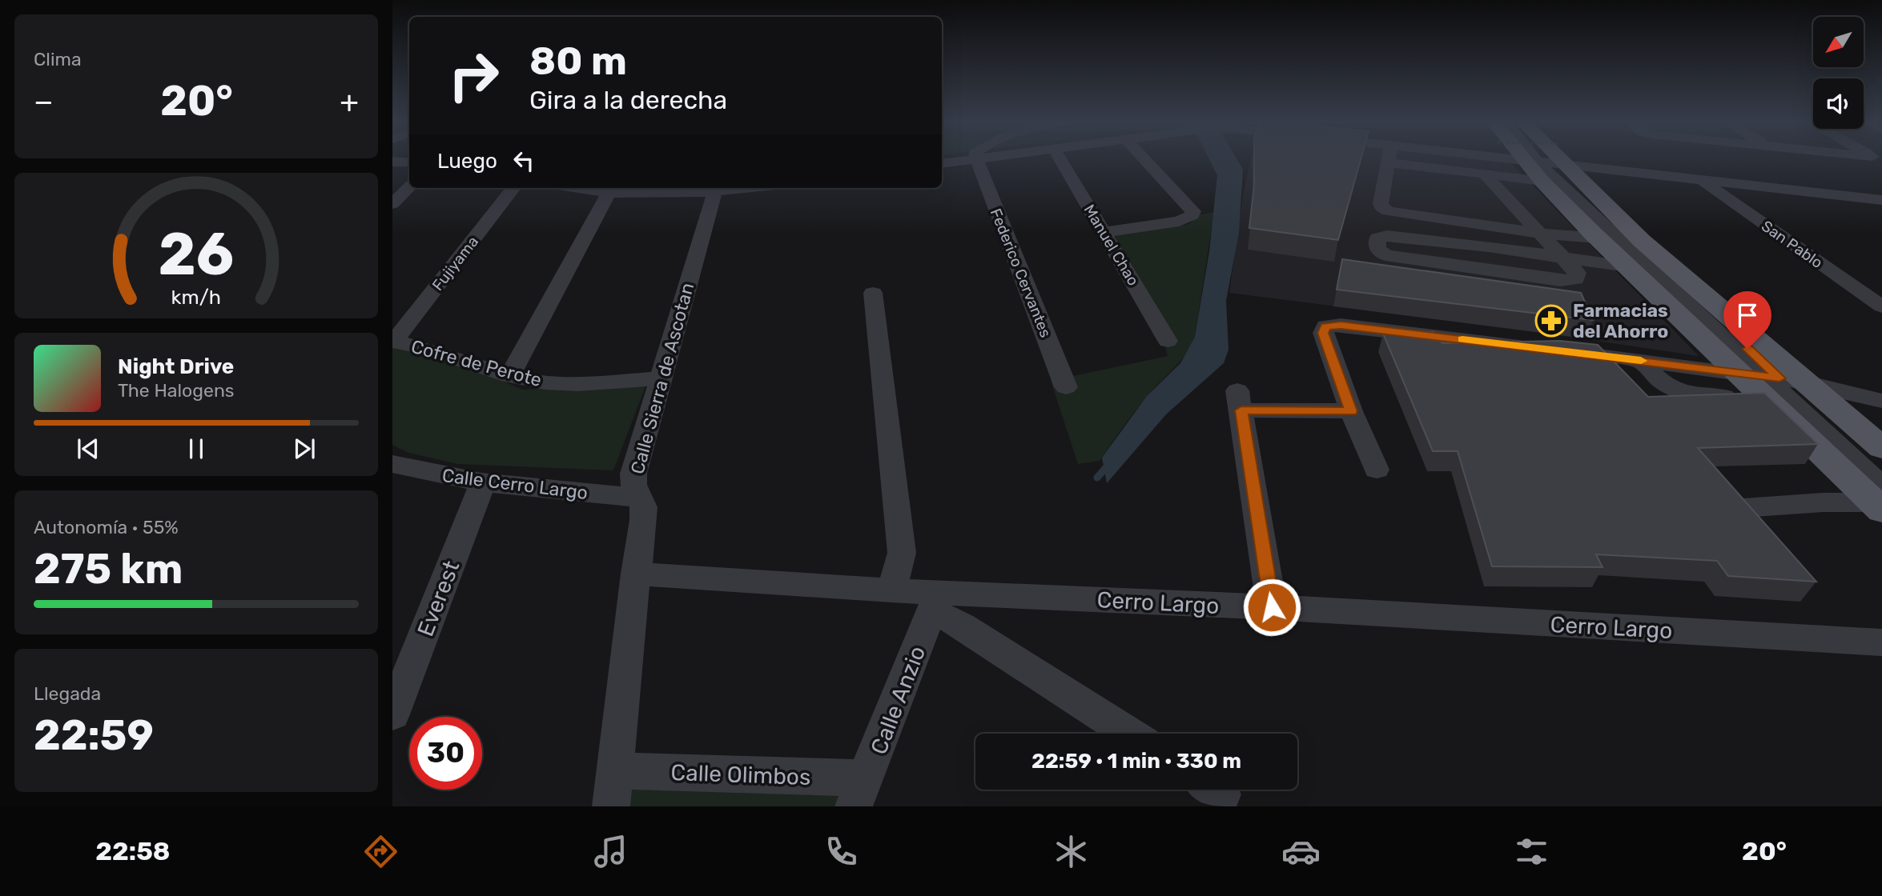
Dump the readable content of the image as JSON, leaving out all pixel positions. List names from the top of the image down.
{
  "streets": {
    "street": [
      "San Pablo",
      "Manuel Chao",
      "Fujiyama",
      "Federico Cervantes",
      "Cofre de Perote",
      "Calle Sierra de Ascotan",
      "Calle Cerro Largo",
      "Everest",
      "Cerro Largo",
      "Calle Anzio",
      "Calle Olimbos"
    ]
  },
  "crossings": [
    ["Fujiyama", "Cofre de Perote"],
    ["Cofre de Perote", "Calle Sierra de Ascotan"],
    ["Calle Sierra de Ascotan", "Calle Cerro Largo"],
    ["Calle Sierra de Ascotan", "Cerro Largo"],
    ["Calle Sierra de Ascotan", "Calle Olimbos"],
    ["Calle Cerro Largo", "Everest"],
    ["Cerro Largo", "Calle Anzio"],
    ["Calle Anzio", "Calle Olimbos"]
  ],
  "places": {
    "pharmacy": ["Farmacias del Ahorro"]
  },
  "north": "bottom left",
  "page": {
    "tile": [
      "Clima",
      ["Autonomía · 55%", "275 km"],
      ["Llegada", "22:59"]
    ],
    "turn": ["80 m", "Gira a la derecha"],
    "heat": ["−", "20°", "+"],
    "then": "Luego",
    "song": ["Night Drive", "The Halogens"],
    "limit": "30",
    "trip": "22:59 · 1 min · 330 m",
    "tabs": ["22:58", "20°"],
    "gauge": ["26", "km/h"]
  }
}
